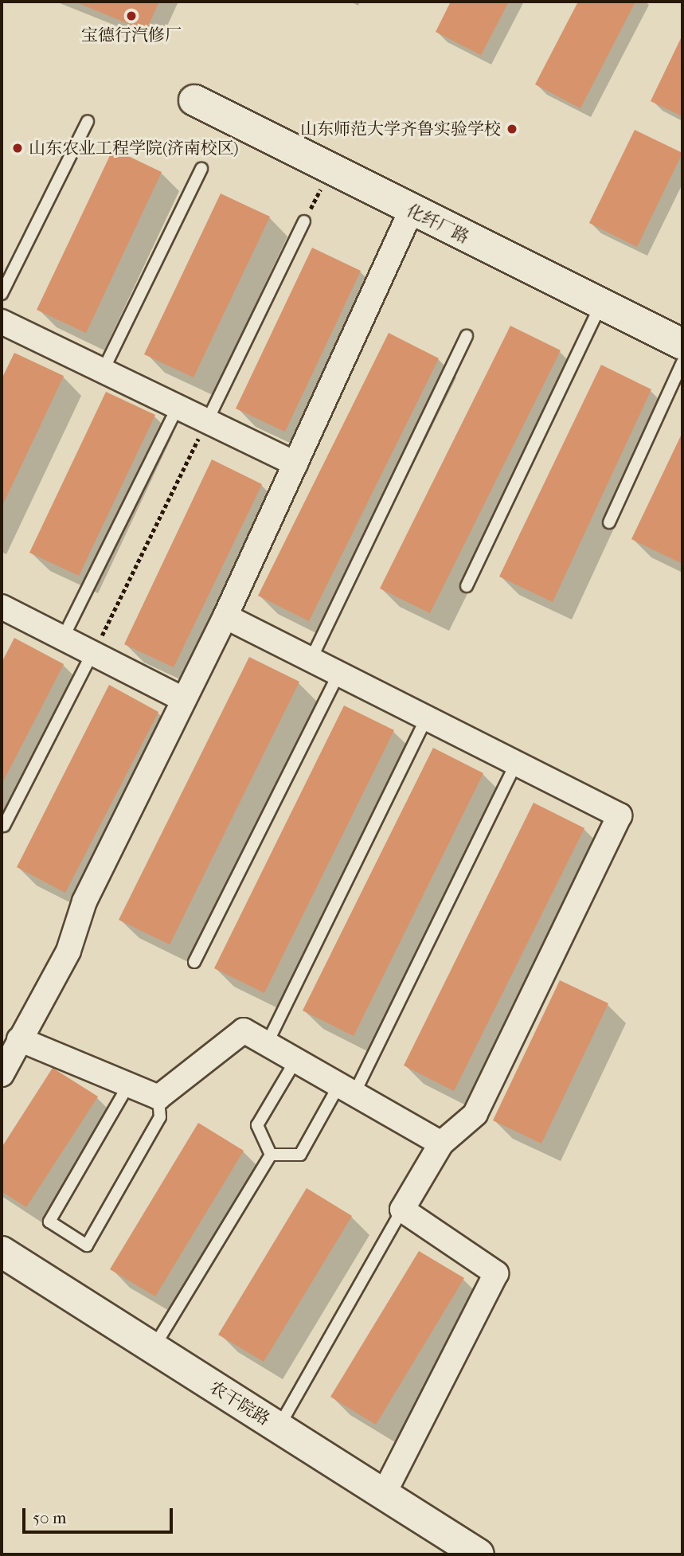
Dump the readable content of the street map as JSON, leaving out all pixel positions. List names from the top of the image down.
{
  "streets": {
    "street": ["化纤厂路", "农干院路"]
  },
  "places": ["宝德行汽修厂", "山东师范大学齐鲁实验学校", "山东农业工程学院(济南校区)"],
  "scale_bar": "50 m"
}
